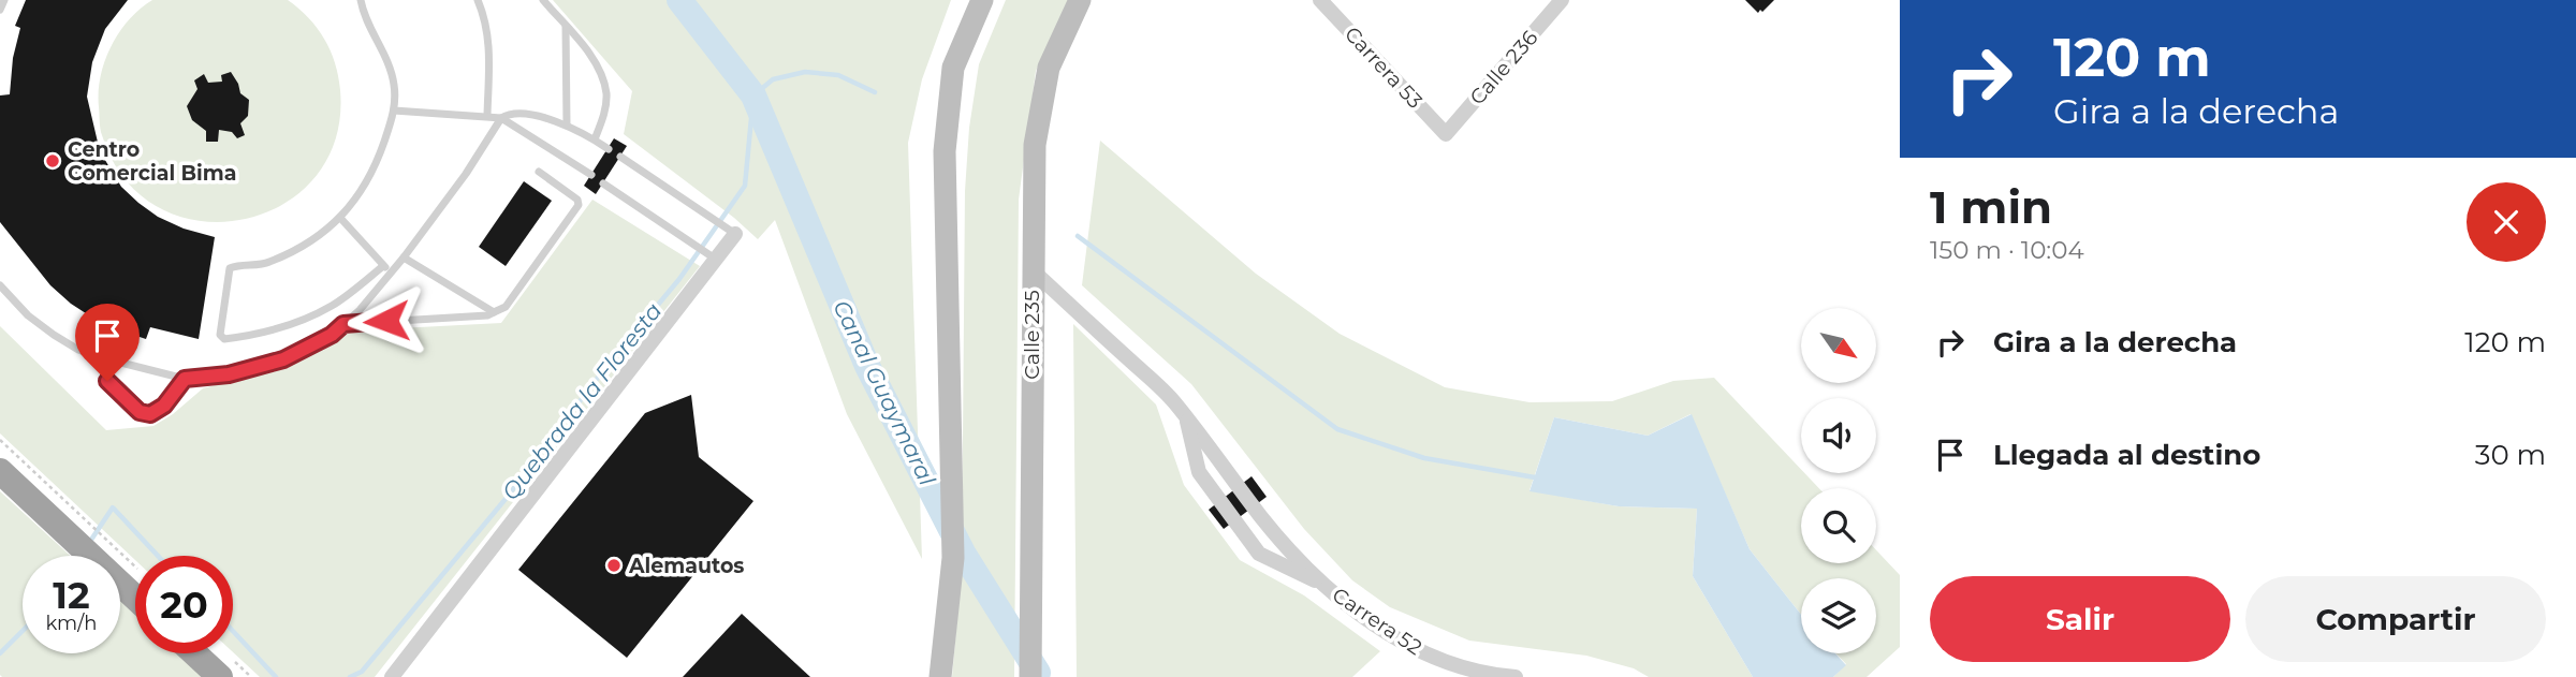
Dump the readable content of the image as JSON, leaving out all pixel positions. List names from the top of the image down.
{
  "streets": {
    "main road": ["Calle 235"],
    "street": ["Carrera 53", "Calle 236", "Carrera 52"]
  },
  "crossings": [
    ["Carrera 53", "Calle 236"],
    ["Calle 235", "Carrera 52"]
  ],
  "water": ["Canal Guaymaral", "Quebrada la Floresta"],
  "places": ["Centro Comercial Bima", "Alemautos"],
  "north": "bottom right",
  "page": {
    "turn": ["120 m", "Gira a la derecha"],
    "heading": ["1 min", "150 m · 10:04"],
    "list": [
      {
        "name": "Gira a la derecha",
        "value": "120 m"
      },
      {
        "name": "Llegada al destino",
        "value": "30 m"
      }
    ],
    "speed": "12 km/h",
    "limit": "20",
    "buttons": ["Salir", "Compartir"]
  }
}
